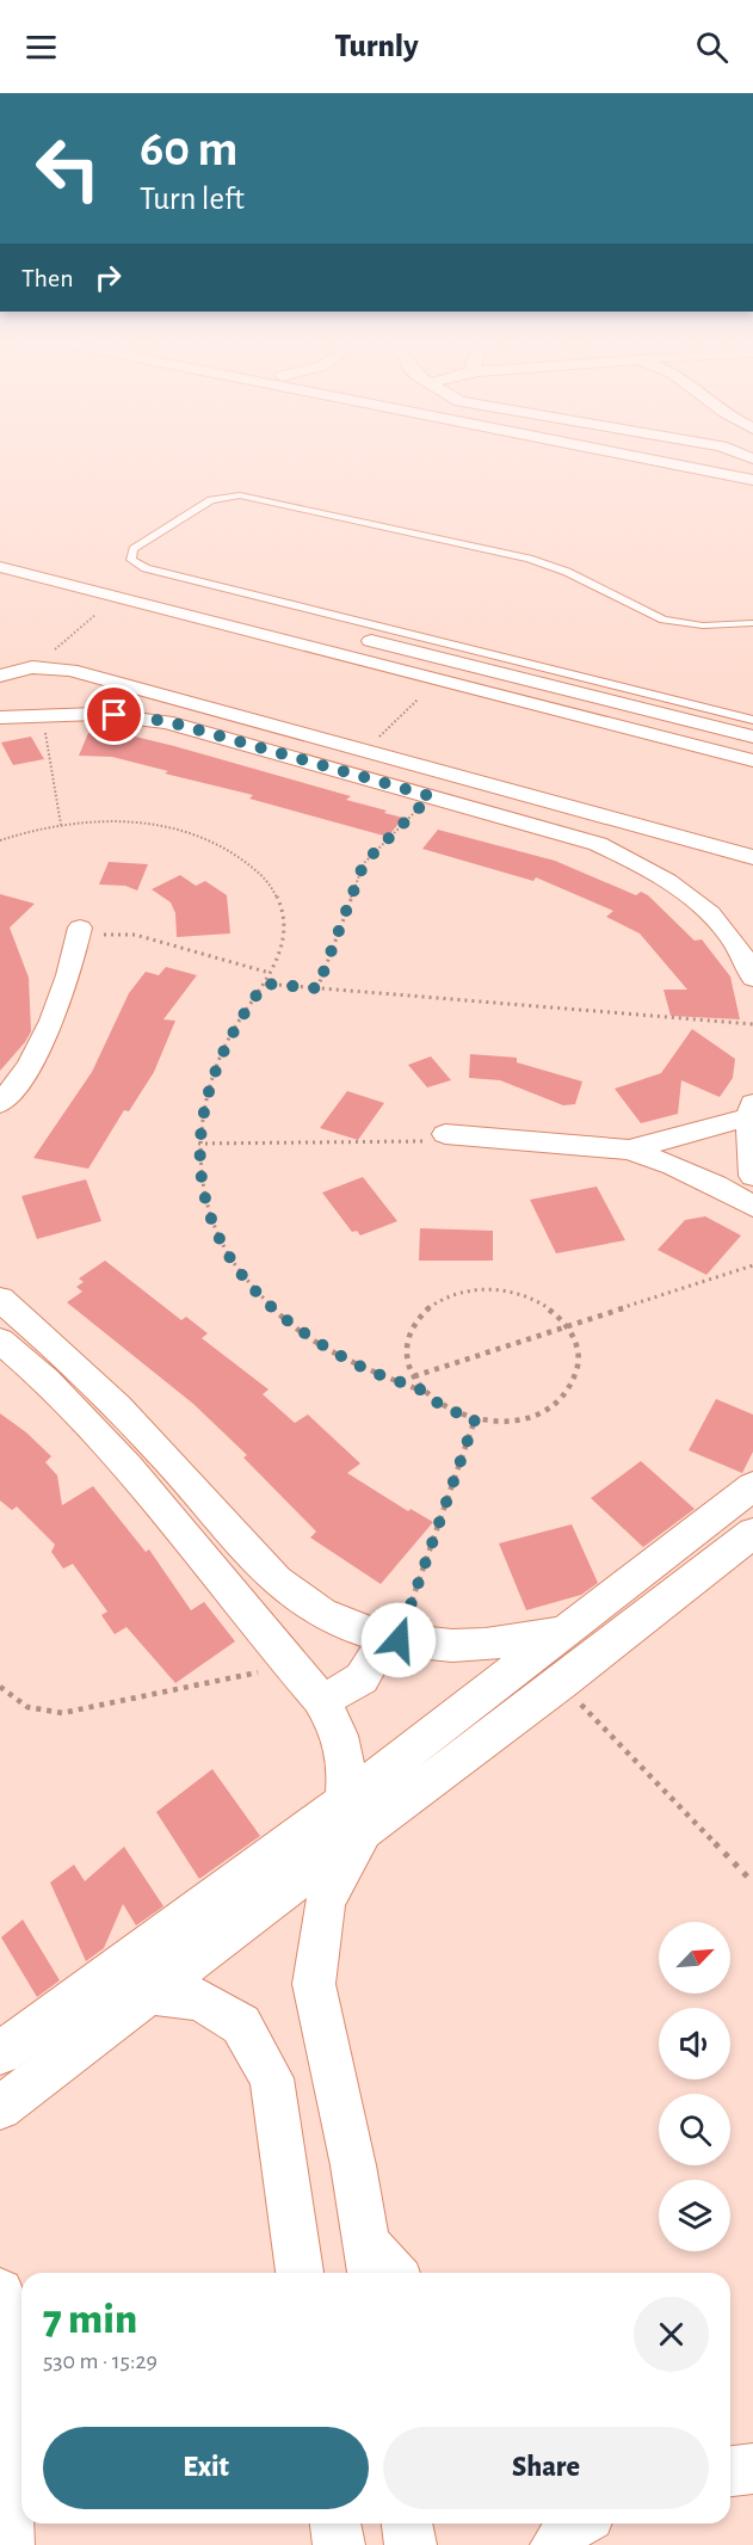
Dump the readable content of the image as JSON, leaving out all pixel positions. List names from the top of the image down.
{
  "north": "top right",
  "page": {
    "header": "Turnly",
    "turn": ["60 m", "Turn left"],
    "then": "Then",
    "heading": ["7 min", "530 m · 15:29"],
    "buttons": ["Exit", "Share"]
  }
}
